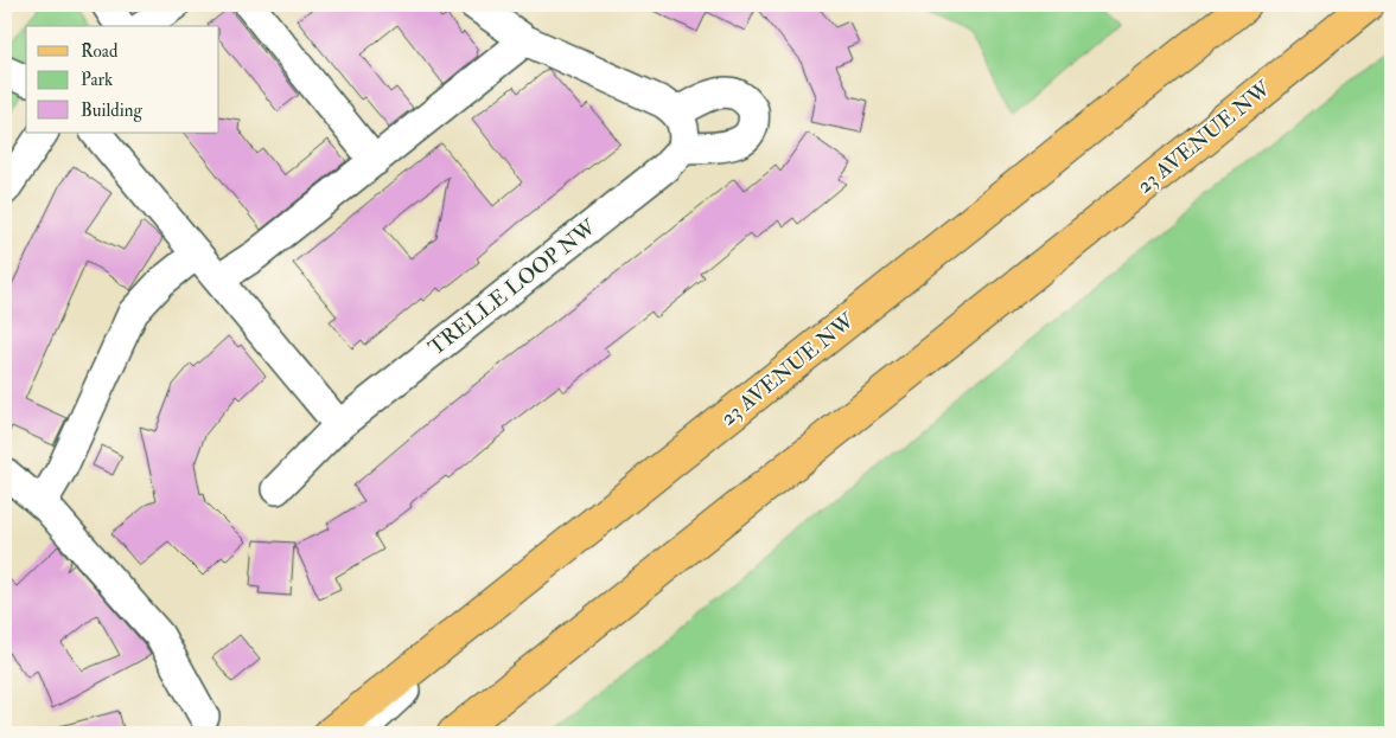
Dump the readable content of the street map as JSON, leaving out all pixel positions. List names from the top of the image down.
{
  "streets": {
    "main road": ["23 AVENUE NW"],
    "street": ["TRELLE LOOP NW"]
  },
  "legend": ["Road", "Park", "Building"]
}
